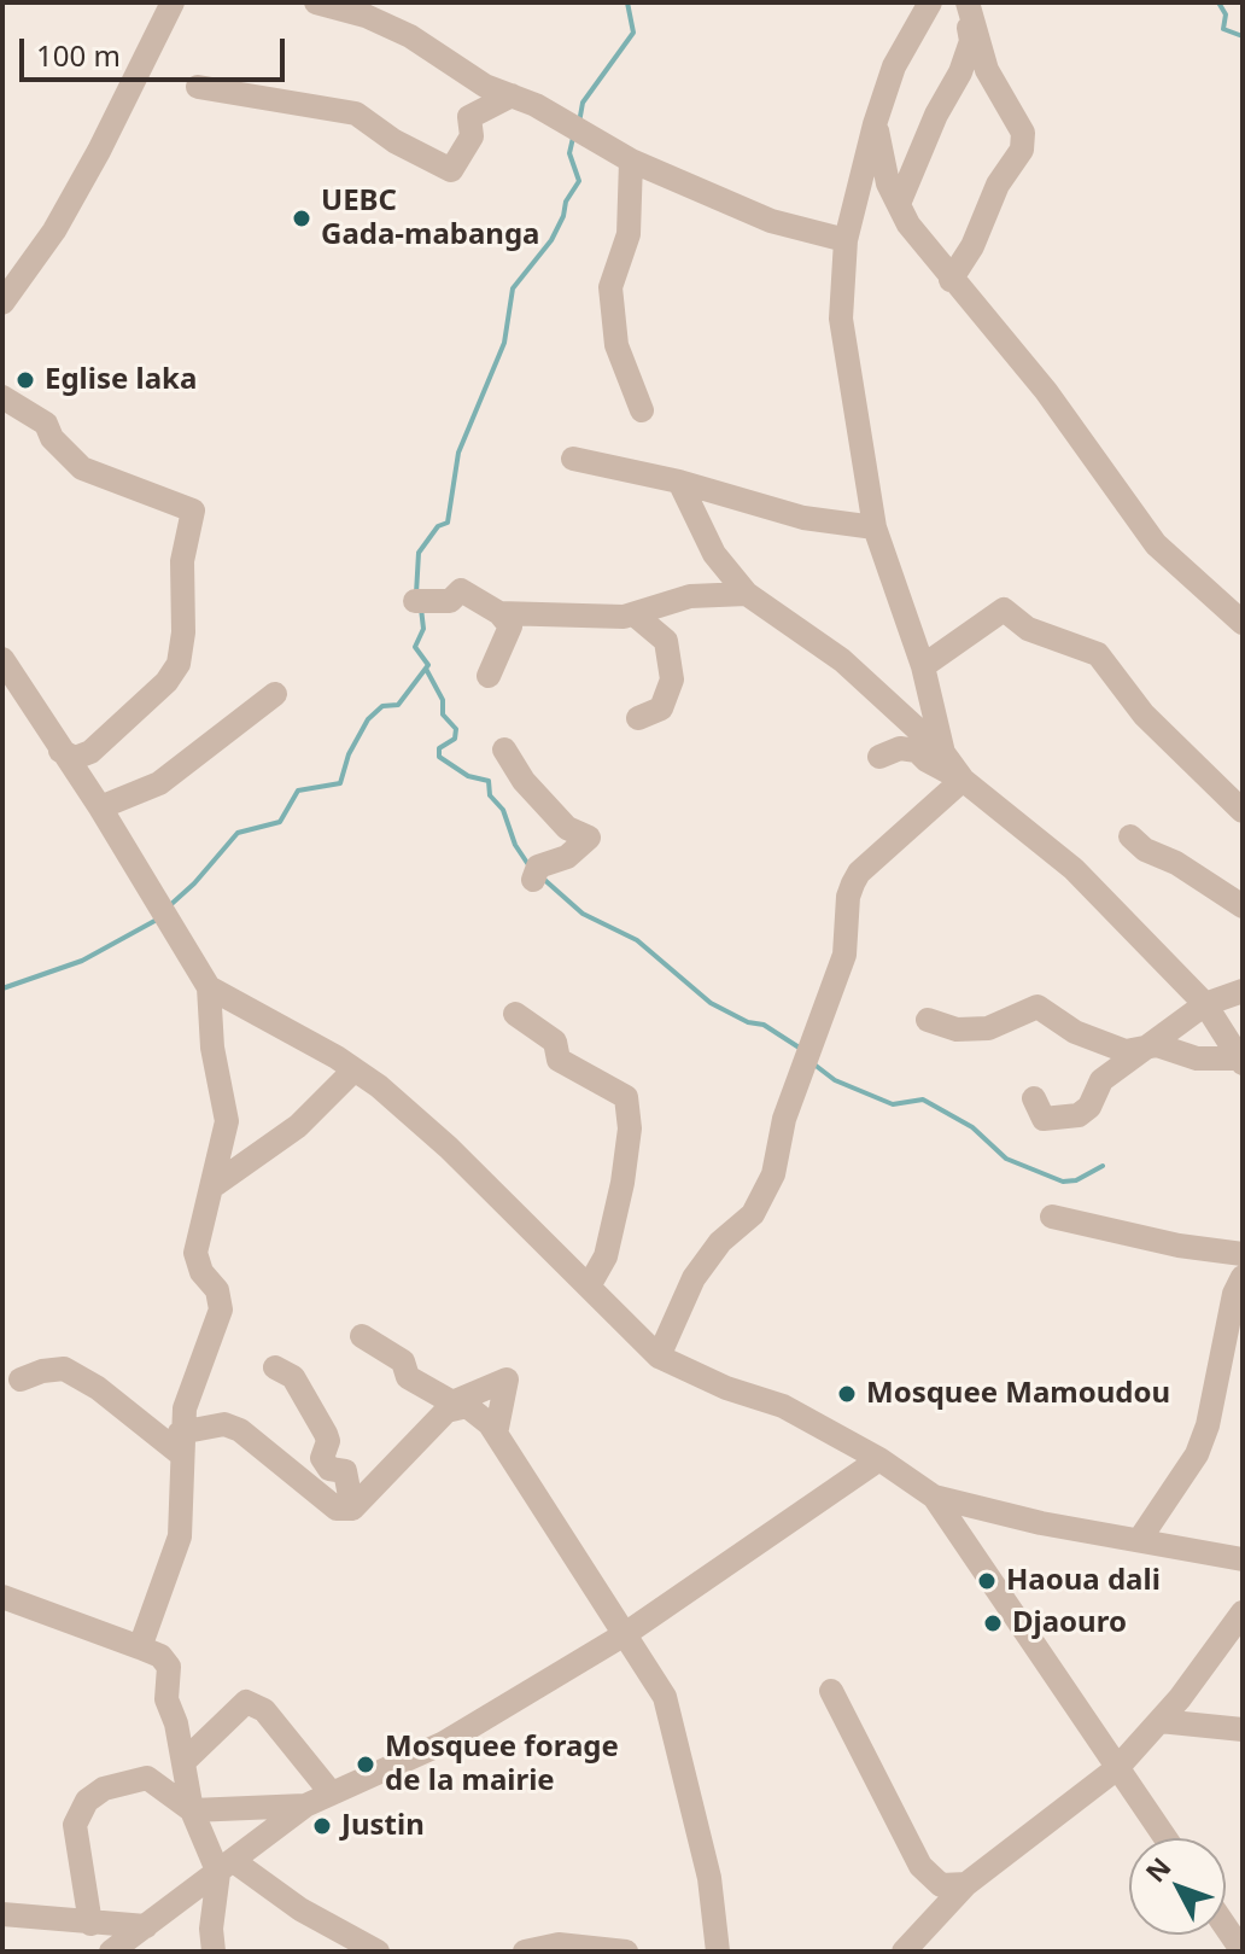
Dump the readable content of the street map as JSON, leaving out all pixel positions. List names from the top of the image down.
{
  "places": [
    "UEBC Gada-mabanga",
    "Eglise laka",
    "Mosquee Mamoudou",
    "Haoua dali",
    "Djaouro",
    "Mosquee forage de la mairie",
    "Justin"
  ],
  "scale_bar": "100 m",
  "north": "top left"
}
